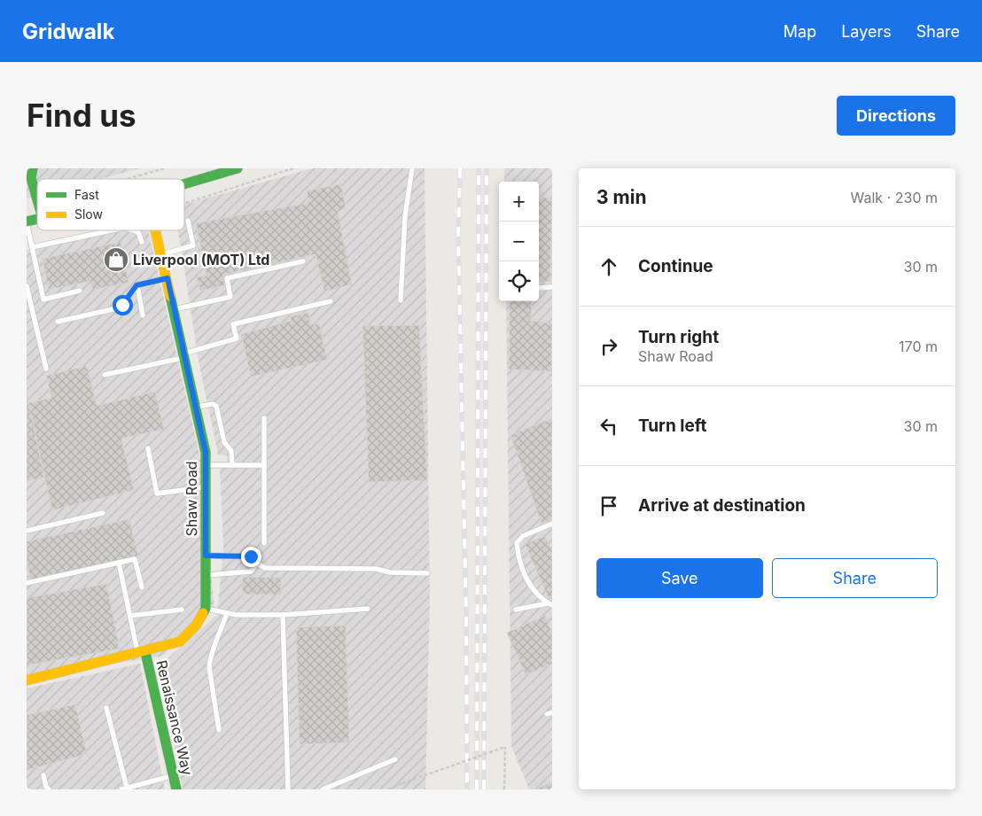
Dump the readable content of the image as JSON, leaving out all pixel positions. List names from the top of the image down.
{
  "streets": {
    "street": ["Shaw Road", "Renaissance Way"]
  },
  "places": {
    "shop": ["Liverpool (MOT) Ltd"]
  },
  "legend": ["Fast", "Slow"],
  "page": {
    "header": "Gridwalk",
    "nav": ["Map", "Layers", "Share"],
    "buttons": [
      "Directions",
      ["Save", "Share"]
    ],
    "title": "Find us",
    "heading": ["3 min", "Walk · 230 m"],
    "map_buttons": ["+", "−"],
    "list": [
      ["Continue", "30 m"],
      ["Turn right", "Shaw Road", "170 m"],
      ["Turn left", "30 m"],
      "Arrive at destination"
    ]
  }
}
